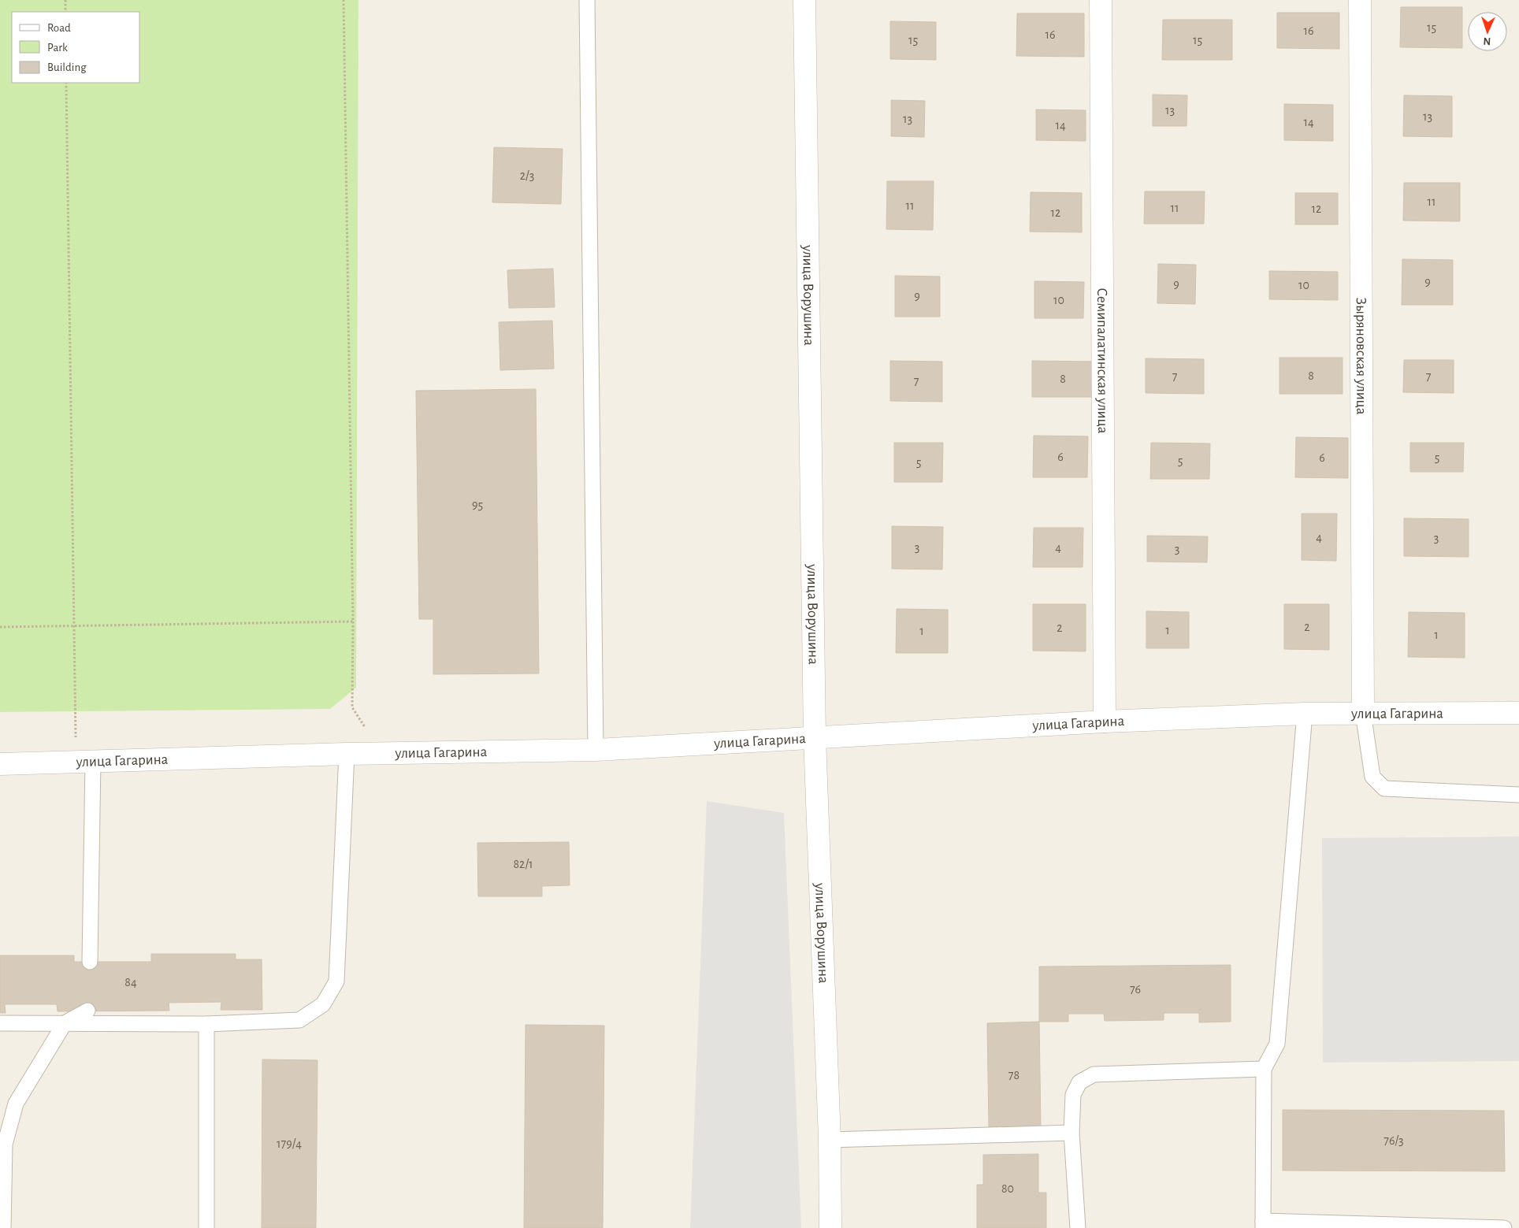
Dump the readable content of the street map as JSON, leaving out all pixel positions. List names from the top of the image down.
{
  "streets": {
    "street": [
      "улица Ворушина",
      "Зыряновская улица",
      "Семипалатинская улица",
      "улица Гагарина"
    ]
  },
  "crossings": [
    ["улица Ворушина", "улица Гагарина"],
    ["Зыряновская улица", "улица Гагарина"],
    ["Семипалатинская улица", "улица Гагарина"]
  ],
  "house_numbers": [
    "15",
    "16",
    "16",
    "15",
    "15",
    "13",
    "13",
    "13",
    "14",
    "14",
    "2/3",
    "11",
    "11",
    "11",
    "12",
    "12",
    "9",
    "9",
    "10",
    "9",
    "10",
    "8",
    "7",
    "7",
    "8",
    "7",
    "6",
    "6",
    "5",
    "5",
    "5",
    "95",
    "4",
    "3",
    "3",
    "4",
    "3",
    "2",
    "2",
    "1",
    "1",
    "1",
    "82/1",
    "84",
    "76",
    "78",
    "76/3",
    "179/4",
    "80"
  ],
  "legend": ["Road", "Park", "Building"],
  "north": "bottom"
}
